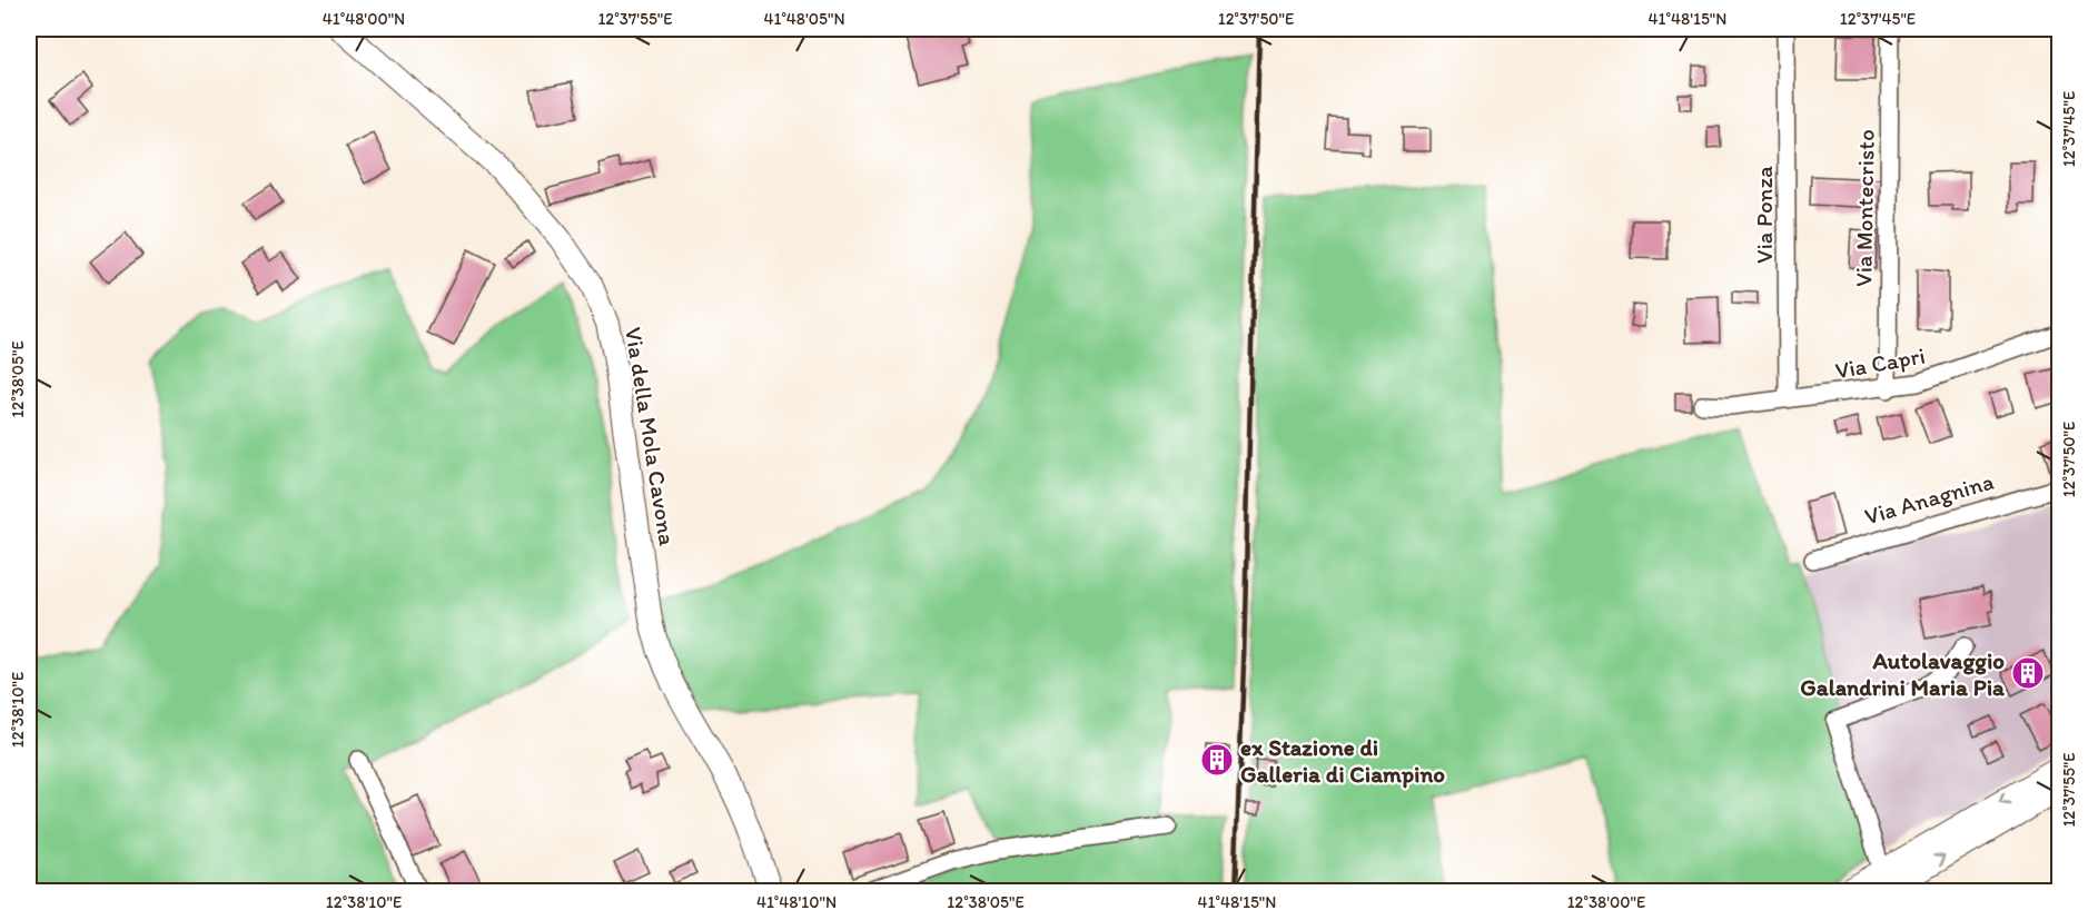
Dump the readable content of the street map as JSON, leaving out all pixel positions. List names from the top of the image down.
{
  "streets": {
    "main road": ["Via della Mola Cavona"],
    "street": [
      "Via Montecristo",
      "Via Ponza",
      "Via Capri",
      "Via Anagnina"
    ]
  },
  "crossings": [
    ["Via Montecristo", "Via Capri"],
    ["Via Ponza", "Via Capri"]
  ],
  "places": {
    "building": ["Autolavaggio Galandrini Maria Pia", "ex Stazione di Galleria di Ciampino"]
  },
  "coordinates": [
    "41°48'00\"N",
    "12°37'55\"E",
    "41°48'05\"N",
    "12°37'50\"E",
    "41°48'15\"N",
    "12°37'45\"E",
    "12°38'05\"E",
    "12°38'10\"E",
    "41°48'10\"N",
    "12°38'00\"E"
  ]
}
